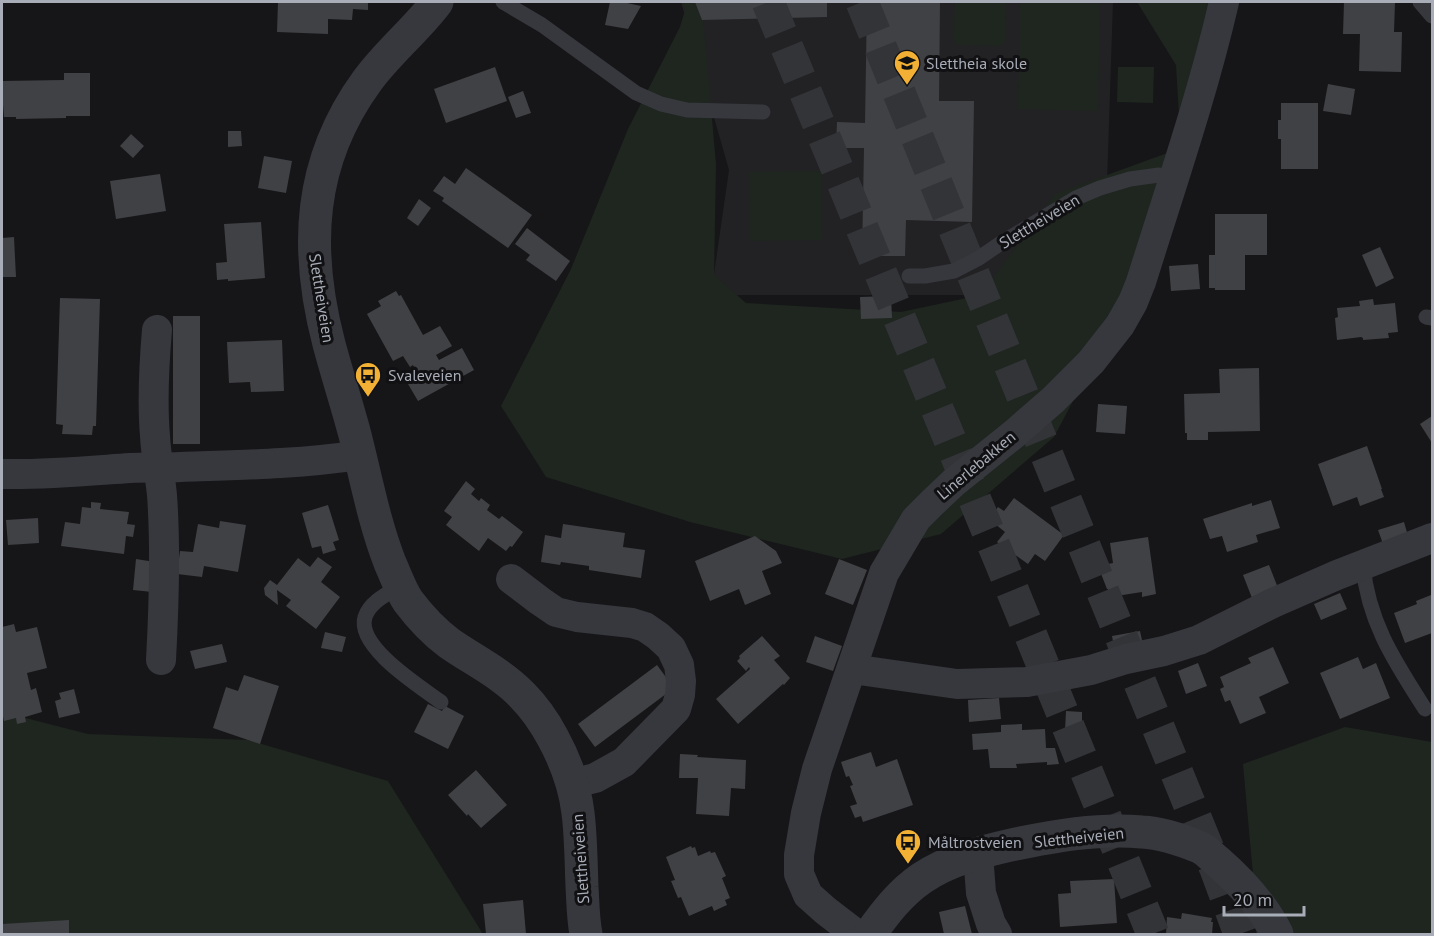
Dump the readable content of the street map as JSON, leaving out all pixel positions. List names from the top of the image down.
{
  "streets": {
    "street": ["Slettheiveien", "Linerlebakken"]
  },
  "crossings": [
    ["Slettheiveien", "Linerlebakken"]
  ],
  "places": {
    "school or university": ["Slettheia skole"],
    "bus stop": ["Svaleveien", "Måltrostveien"]
  },
  "scale_bar": "20 m"
}
